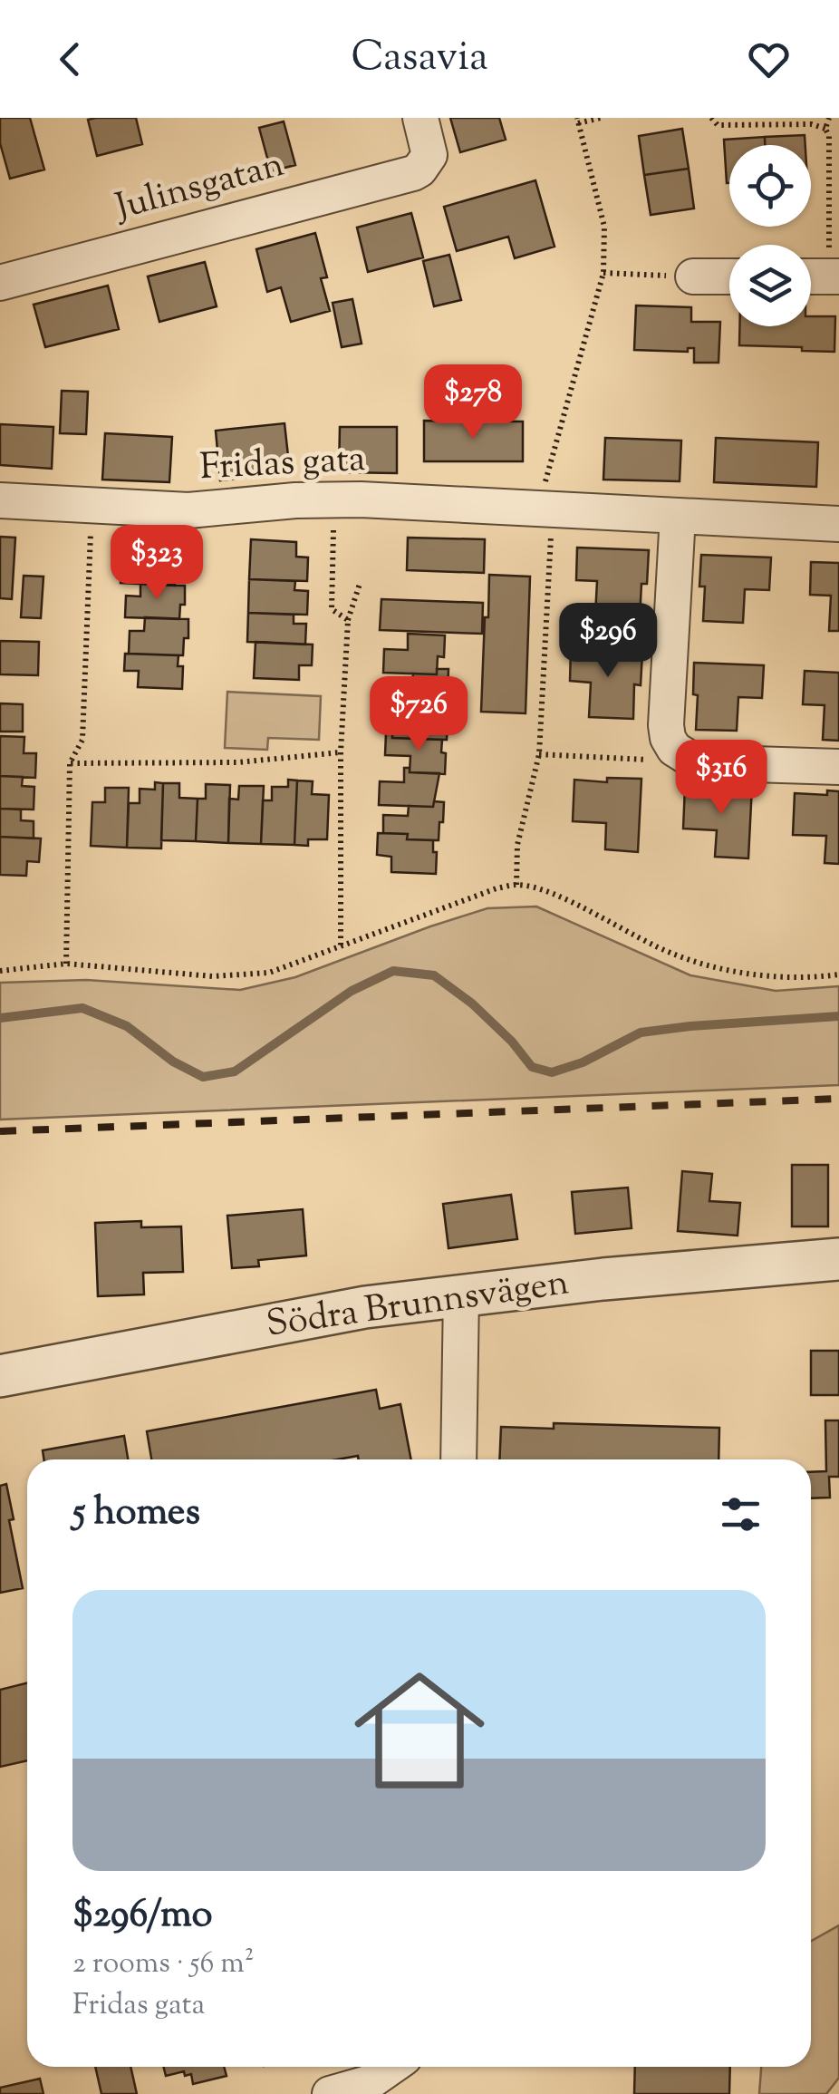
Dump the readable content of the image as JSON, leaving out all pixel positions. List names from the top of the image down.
{
  "streets": {
    "street": ["Julinsgatan", "Fridas gata", "Södra Brunnsvägen"]
  },
  "page": {
    "header": "Casavia",
    "price": [
      "$278",
      "$323",
      "$296",
      "$726",
      "$316"
    ],
    "heading": "5 homes",
    "list": [
      {
        "name": "$296/mo",
        "note": "2 rooms · 56 m² · Fridas gata"
      }
    ]
  }
}
